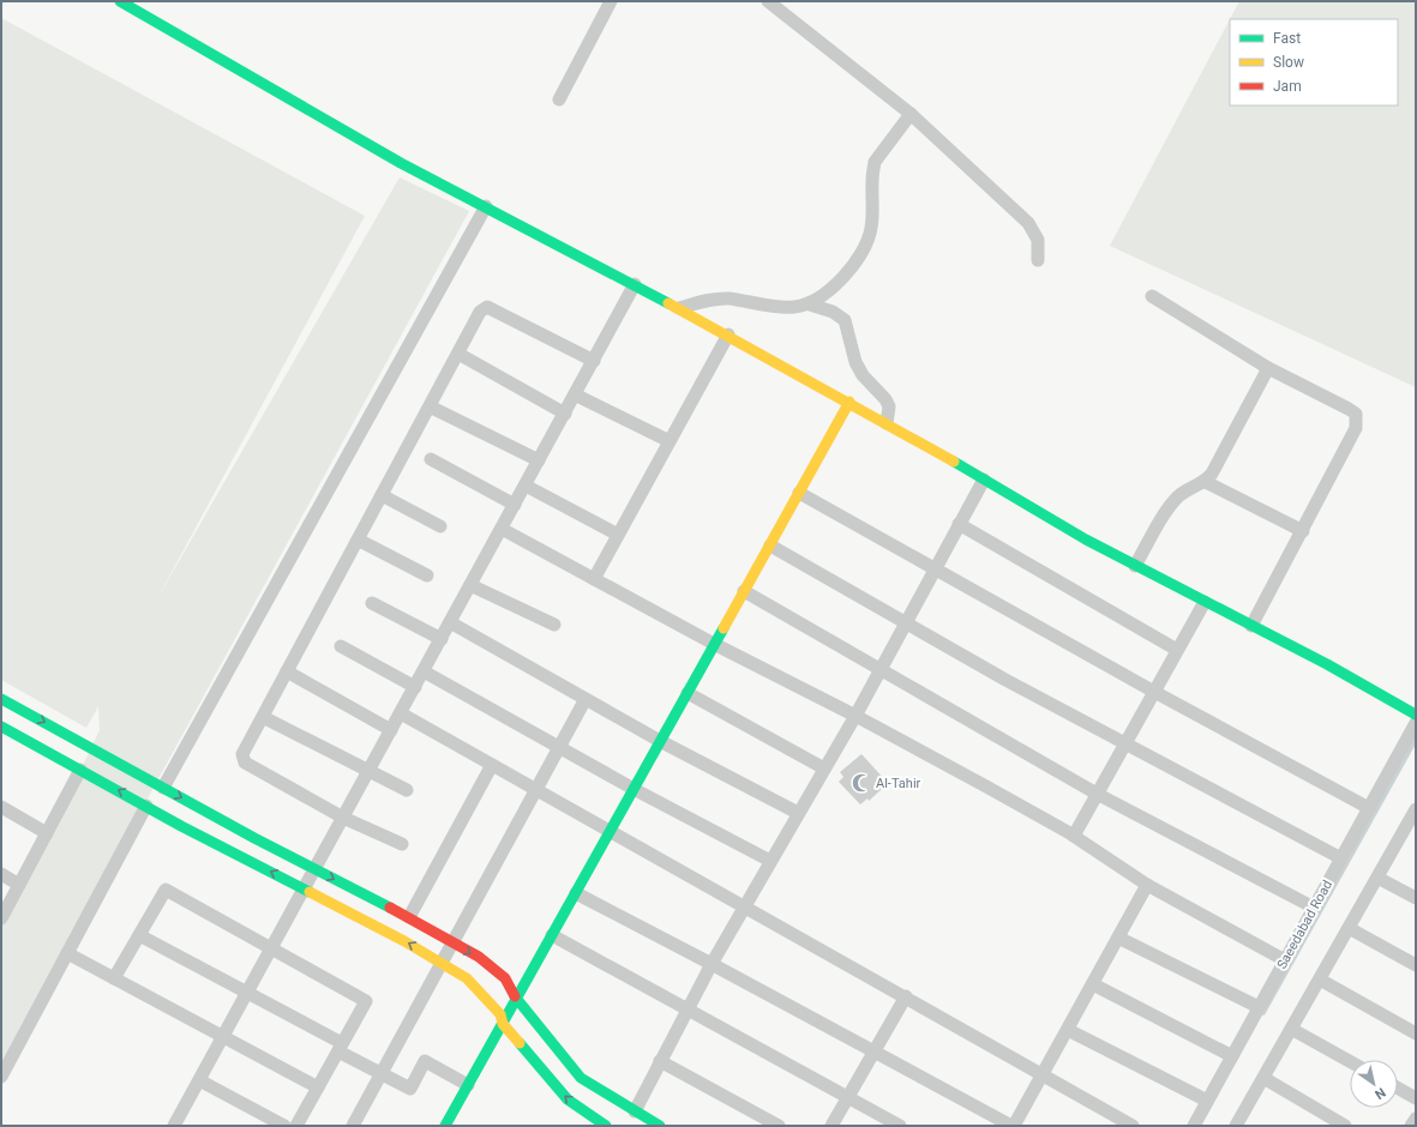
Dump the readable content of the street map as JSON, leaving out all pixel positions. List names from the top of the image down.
{
  "streets": {
    "street": ["Saeedabad Road"]
  },
  "places": {
    "mosque": ["Al-Tahir"]
  },
  "legend": ["Fast", "Slow", "Jam"],
  "north": "bottom right"
}
